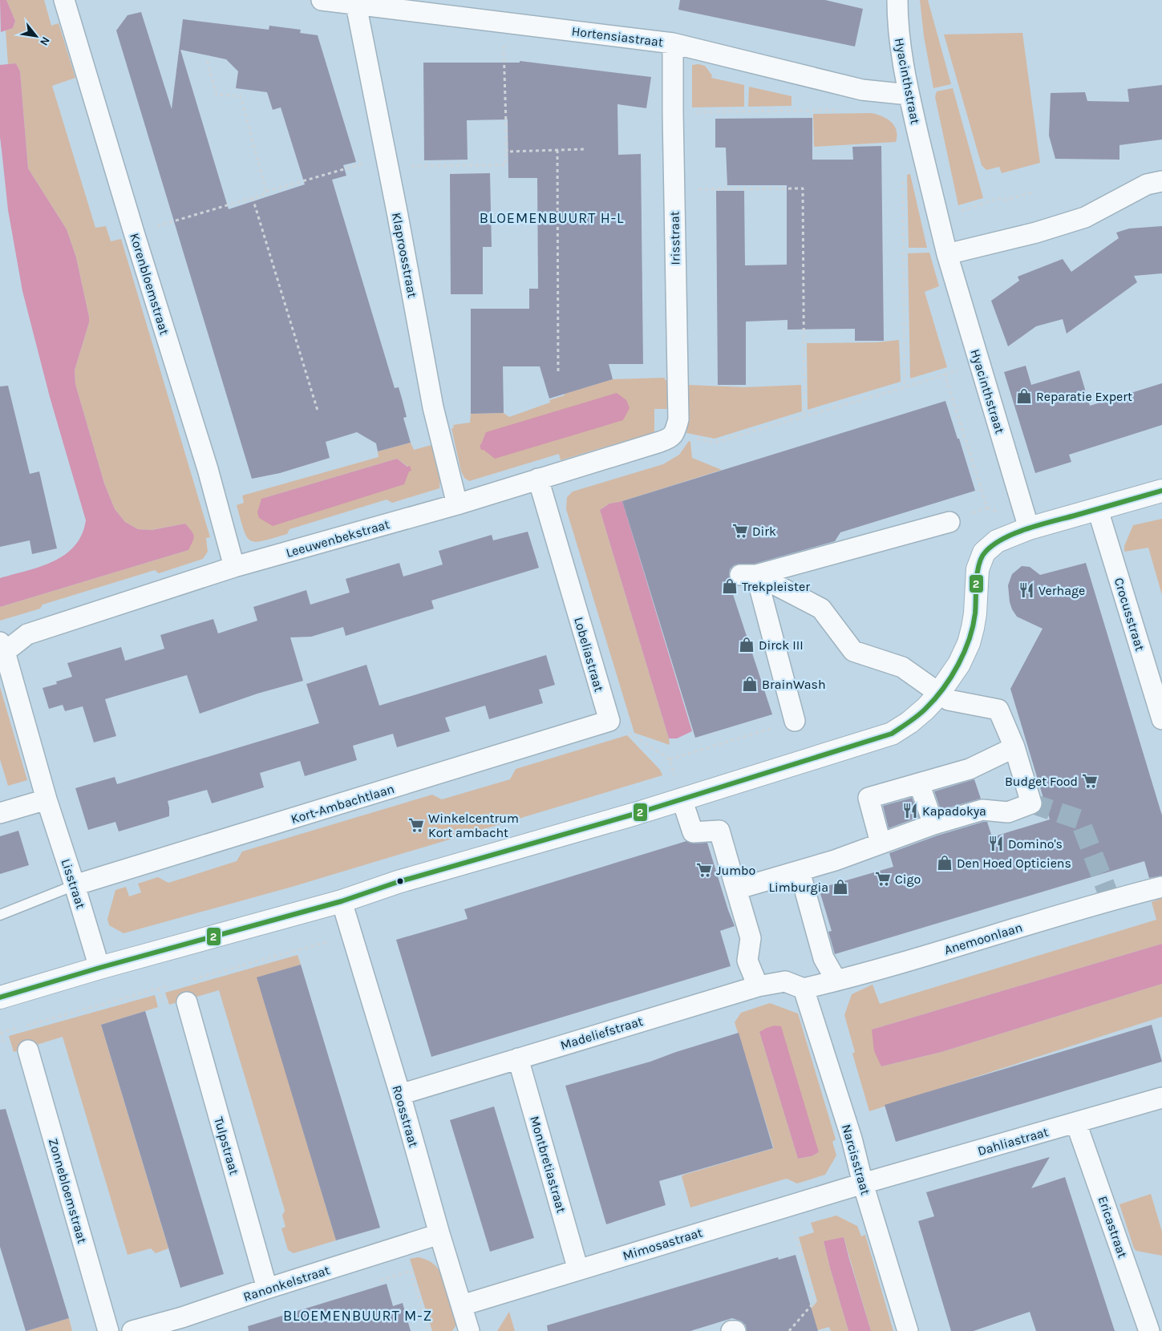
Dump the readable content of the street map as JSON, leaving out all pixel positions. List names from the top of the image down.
{
  "streets": {
    "street": [
      "Hortensiastraat",
      "Hyacinthstraat",
      "Irisstraat",
      "Klaproosstraat",
      "Korenbloemstraat",
      "Leeuwenbekstraat",
      "Crocusstraat",
      "Lobeliastraat",
      "Kort-Ambachtlaan",
      "Lisstraat",
      "Anemoonlaan",
      "Madeliefstraat",
      "Roosstraat",
      "Dahliastraat",
      "Tulpstraat",
      "Narcisstraat",
      "Montbretiastraat",
      "Zonnebloemstraat",
      "Ericastraat",
      "Mimosastraat",
      "Ranonkelstraat"
    ]
  },
  "crossings": [
    ["Hortensiastraat", "Hyacinthstraat"],
    ["Hortensiastraat", "Irisstraat"],
    ["Hortensiastraat", "Klaproosstraat"],
    ["Irisstraat", "Leeuwenbekstraat"],
    ["Klaproosstraat", "Leeuwenbekstraat"],
    ["Korenbloemstraat", "Leeuwenbekstraat"],
    ["Leeuwenbekstraat", "Lobeliastraat"],
    ["Leeuwenbekstraat", "Lisstraat"],
    ["Lobeliastraat", "Kort-Ambachtlaan"],
    ["Kort-Ambachtlaan", "Lisstraat"],
    ["Anemoonlaan", "Madeliefstraat"],
    ["Anemoonlaan", "Narcisstraat"],
    ["Madeliefstraat", "Roosstraat"],
    ["Madeliefstraat", "Narcisstraat"],
    ["Madeliefstraat", "Montbretiastraat"],
    ["Roosstraat", "Mimosastraat"],
    ["Roosstraat", "Ranonkelstraat"],
    ["Dahliastraat", "Narcisstraat"],
    ["Dahliastraat", "Ericastraat"],
    ["Dahliastraat", "Mimosastraat"],
    ["Tulpstraat", "Ranonkelstraat"],
    ["Narcisstraat", "Mimosastraat"],
    ["Montbretiastraat", "Mimosastraat"]
  ],
  "districts": ["BLOEMENBUURT H-L", "BLOEMENBUURT M-Z"],
  "places": {
    "shop": [
      "Reparatie Expert",
      "Trekpleister",
      "Dirck III",
      "BrainWash",
      "Den Hoed Opticiens",
      "Limburgia"
    ],
    "supermarket": [
      "Dirk",
      "Budget Food",
      "Winkelcentrum Kort ambacht",
      "Jumbo",
      "Cigo"
    ],
    "restaurant": ["Verhage", "Kapadokya", "Domino's"]
  },
  "lines": ["transit line 2"],
  "north": "bottom right"
}
